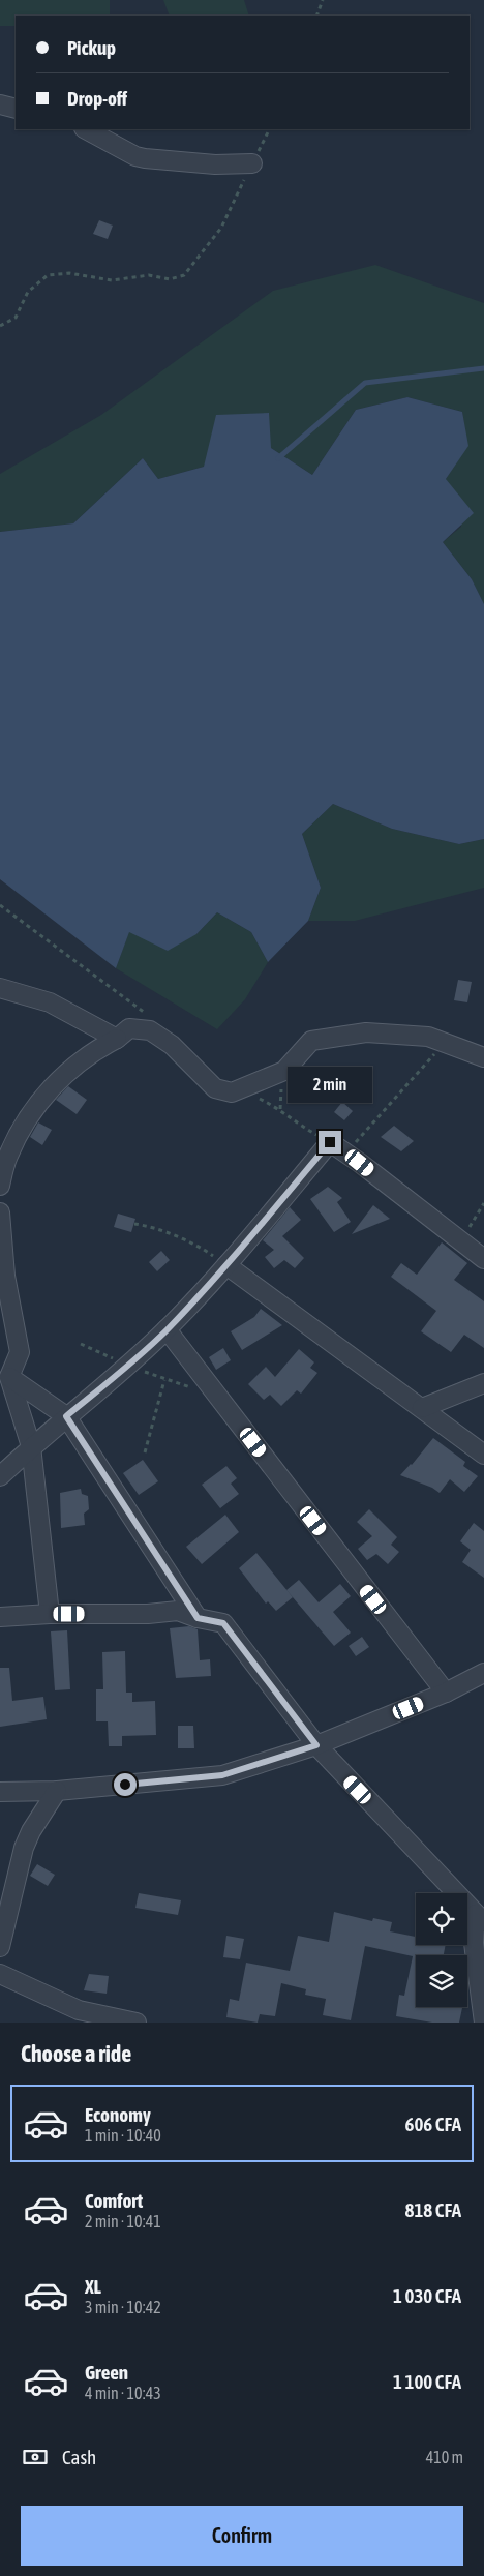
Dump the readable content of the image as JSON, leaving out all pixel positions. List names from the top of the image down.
{
  "page": {
    "banner": ["Pickup", "Drop-off"],
    "bubble": "2 min",
    "heading": "Choose a ride",
    "list": [
      {
        "name": "Economy",
        "note": "1 min · 10:40",
        "value": "606 CFA"
      },
      {
        "name": "Comfort",
        "note": "2 min · 10:41",
        "value": "818 CFA"
      },
      {
        "name": "XL",
        "note": "3 min · 10:42",
        "value": "1 030 CFA"
      },
      {
        "name": "Green",
        "note": "4 min · 10:43",
        "value": "1 100 CFA"
      }
    ],
    "pay": ["Cash", "410 m"],
    "buttons": "Confirm"
  }
}
